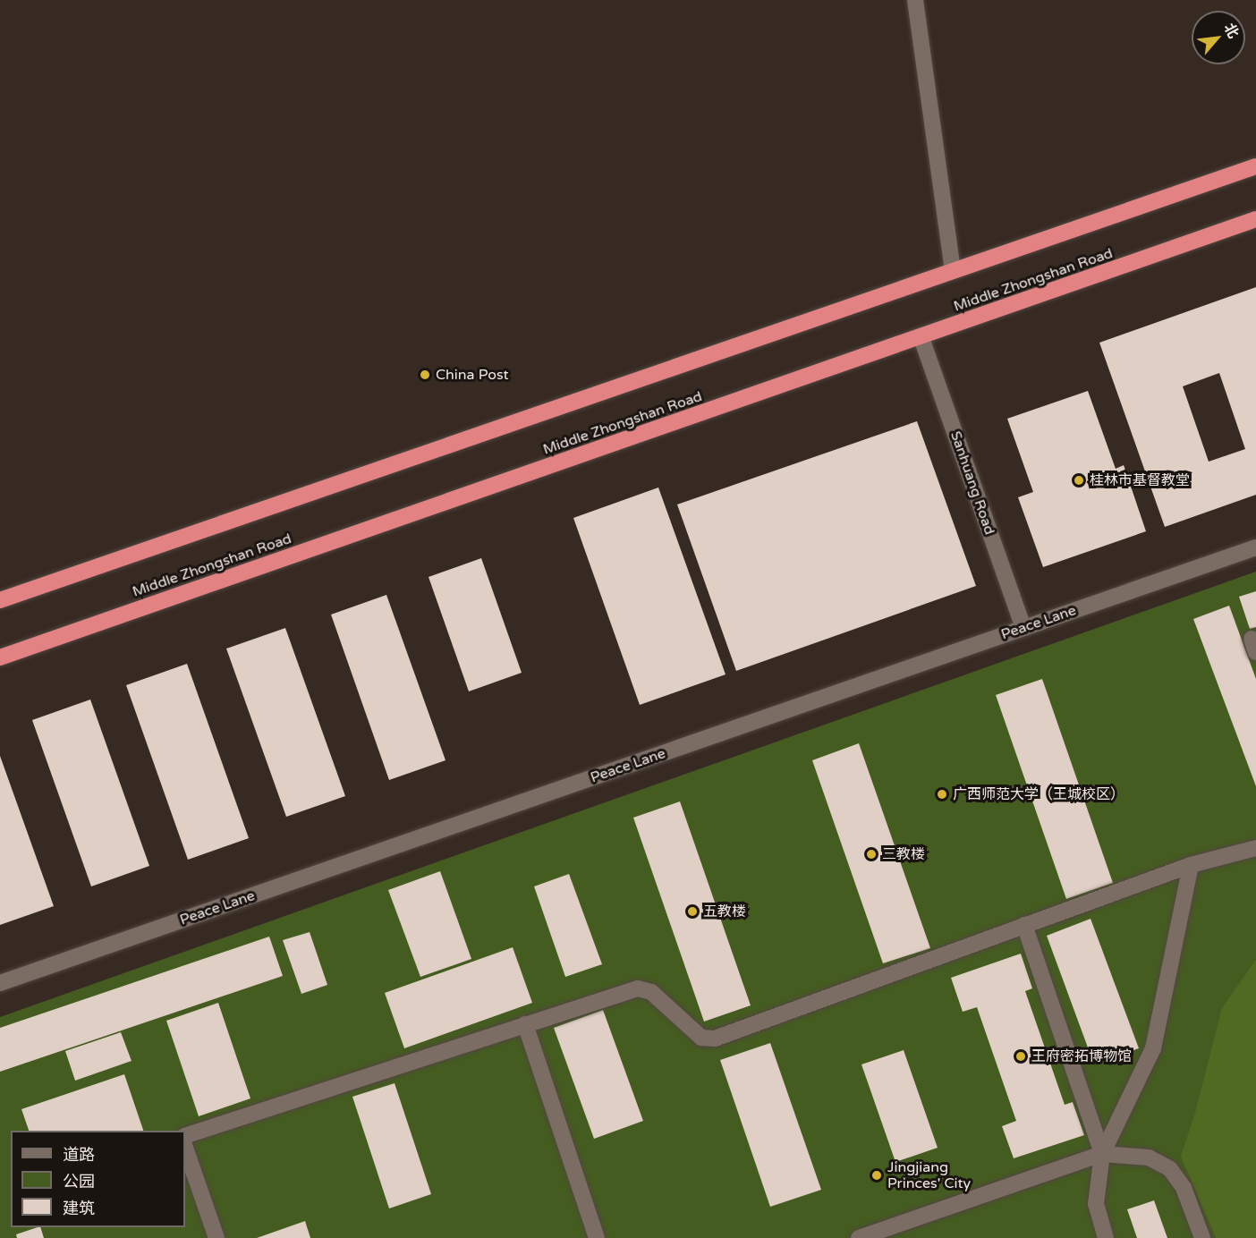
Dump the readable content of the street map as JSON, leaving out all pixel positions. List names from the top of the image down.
{
  "streets": {
    "highway": ["Middle Zhongshan Road"],
    "street": ["Sanhuang Road", "Peace Lane"]
  },
  "crossings": [
    ["Middle Zhongshan Road", "Sanhuang Road"],
    ["Sanhuang Road", "Peace Lane"]
  ],
  "places": [
    "China Post",
    "桂林市基督教堂",
    "广西师范大学（王城校区）",
    "三教楼",
    "五教楼",
    "王府密拓博物馆",
    "Jingjiang Princes' City"
  ],
  "legend": ["道路", "公园", "建筑"],
  "north": "top right"
}
